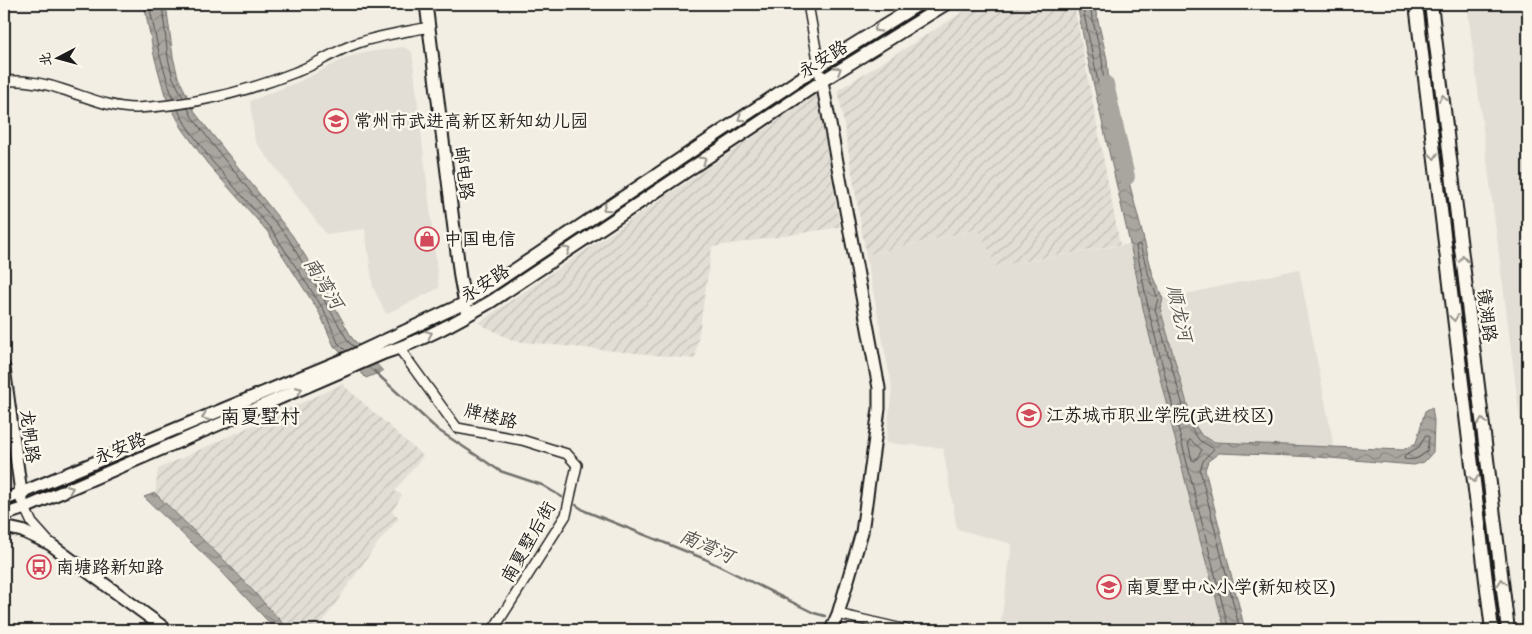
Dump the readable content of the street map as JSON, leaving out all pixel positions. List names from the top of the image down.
{
  "streets": {
    "main road": ["镜湖路"],
    "street": [
      "永安路",
      "邮电路",
      "牌楼路",
      "龙帆路",
      "南夏墅后街"
    ]
  },
  "crossings": [
    ["永安路", "邮电路"],
    ["永安路", "牌楼路"],
    ["永安路", "龙帆路"],
    ["牌楼路", "南夏墅后街"]
  ],
  "districts": ["南夏墅村"],
  "water": ["南湾河", "顺龙河"],
  "places": {
    "school or university": ["常州市武进高新区新知幼儿园", "江苏城市职业学院(武进校区)", "南夏墅中心小学(新知校区)"],
    "shop": ["中国电信"],
    "bus stop": ["南塘路新知路"]
  },
  "north": "left"
}
